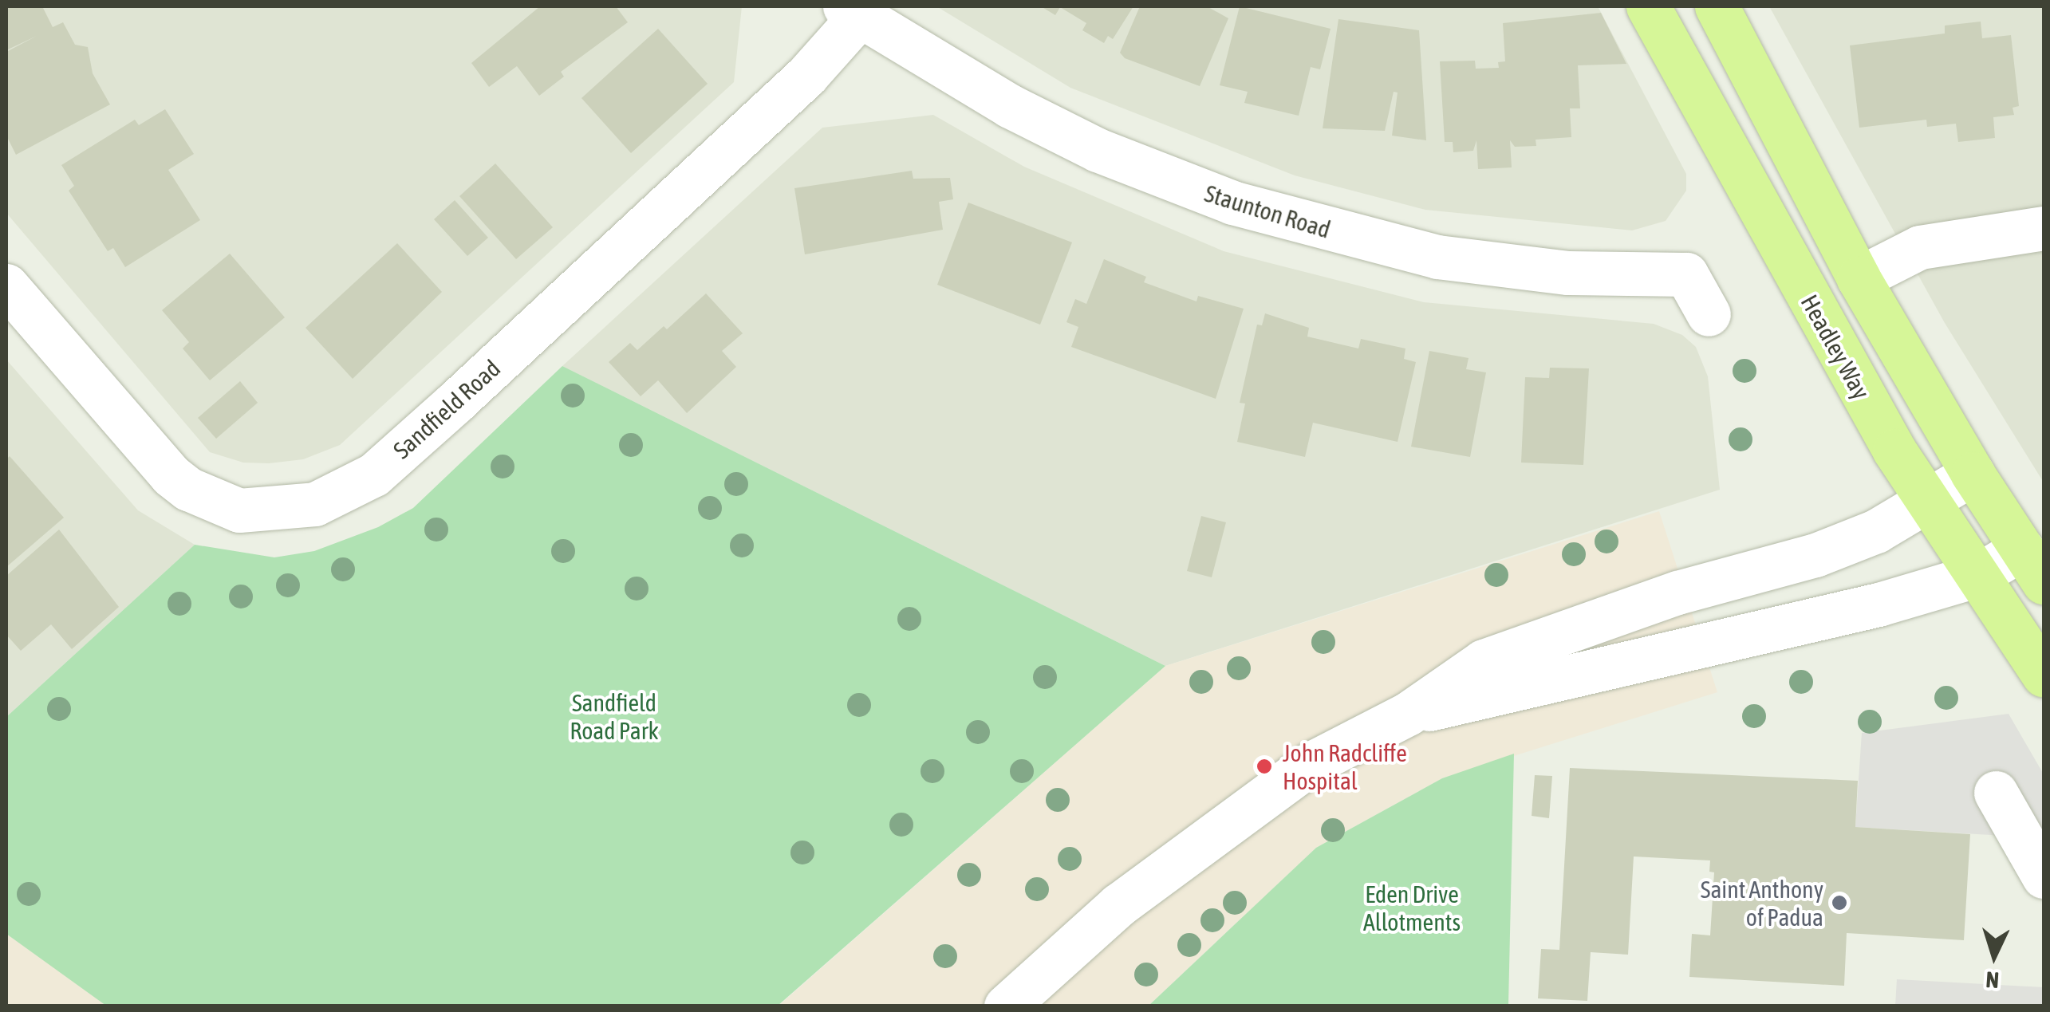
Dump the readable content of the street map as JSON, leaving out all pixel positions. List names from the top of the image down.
{
  "streets": {
    "main road": ["Headley Way"],
    "street": ["Staunton Road", "Sandfield Road"]
  },
  "crossings": [
    ["Staunton Road", "Sandfield Road"]
  ],
  "parks": ["Sandfield Road Park", "Eden Drive Allotments"],
  "places": ["John Radcliffe Hospital", "Saint Anthony of Padua"],
  "north": "bottom"
}
